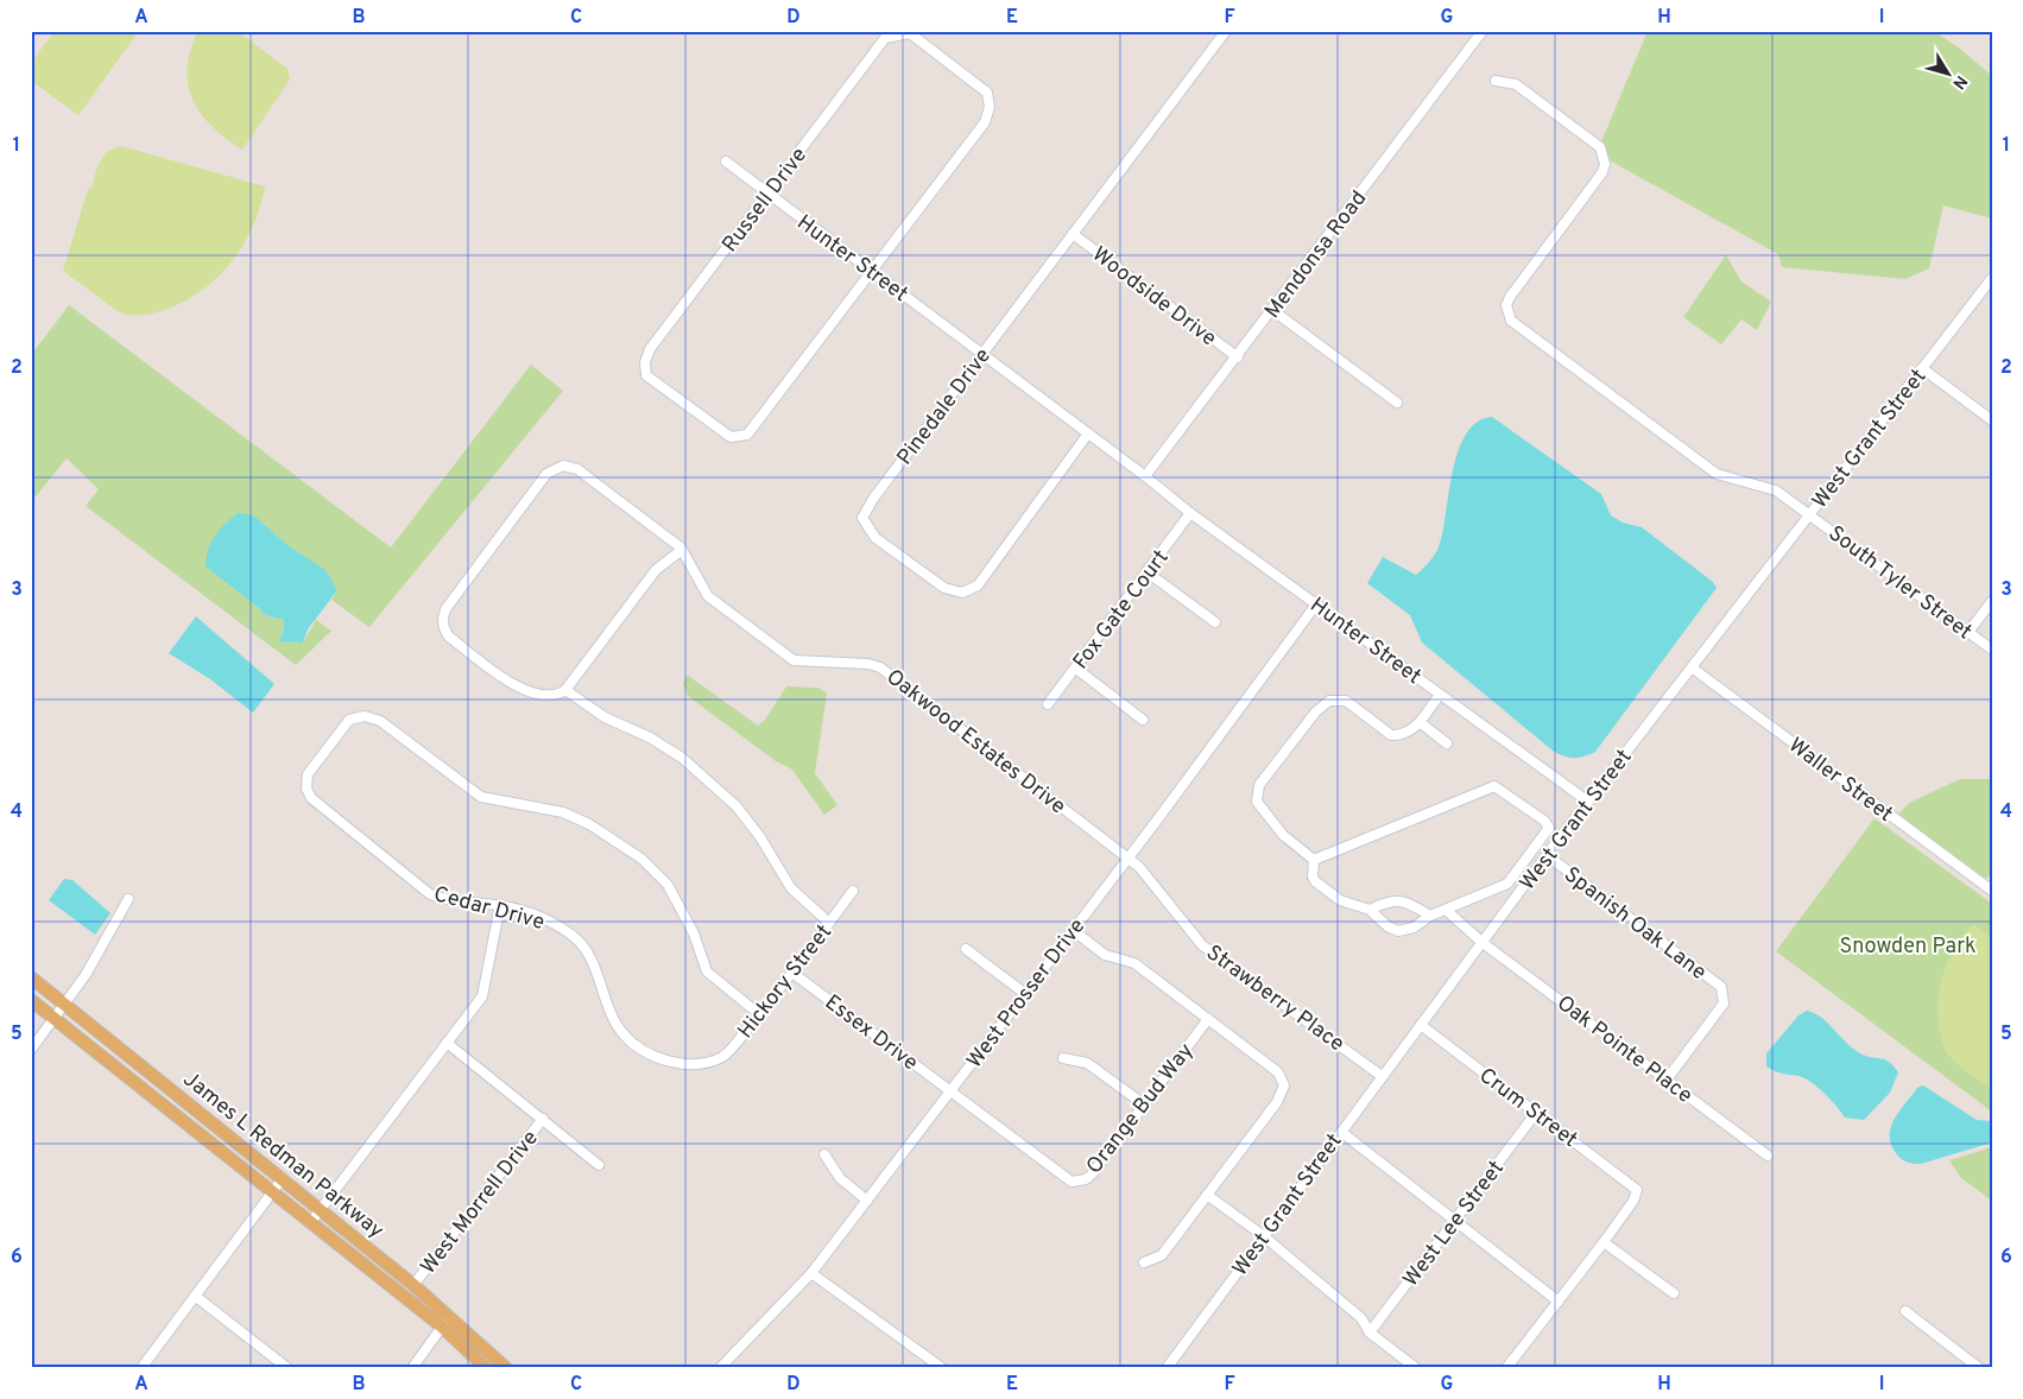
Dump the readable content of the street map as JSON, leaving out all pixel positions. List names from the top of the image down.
{
  "streets": {
    "main road": ["James L Redman Parkway"],
    "street": [
      "Russell Drive",
      "Mendonsa Road",
      "Hunter Street",
      "Woodside Drive",
      "Pinedale Drive",
      "West Grant Street",
      "South Tyler Street",
      "Fox Gate Court",
      "Oakwood Estates Drive",
      "Waller Street",
      "Cedar Drive",
      "Spanish Oak Lane",
      "Hickory Street",
      "West Prosser Drive",
      "Strawberry Place",
      "Essex Drive",
      "Oak Pointe Place",
      "Crum Street",
      "Orange Bud Way",
      "West Morrell Drive",
      "West Lee Street"
    ]
  },
  "crossings": [
    ["Russell Drive", "Hunter Street"],
    ["Mendonsa Road", "Hunter Street"],
    ["Mendonsa Road", "Woodside Drive"],
    ["Hunter Street", "Pinedale Drive"],
    ["Hunter Street", "West Grant Street"],
    ["Hunter Street", "Fox Gate Court"],
    ["Hunter Street", "West Prosser Drive"],
    ["Woodside Drive", "Pinedale Drive"],
    ["West Grant Street", "South Tyler Street"],
    ["West Grant Street", "Waller Street"],
    ["West Grant Street", "Spanish Oak Lane"],
    ["West Grant Street", "Strawberry Place"],
    ["West Grant Street", "Oak Pointe Place"],
    ["West Grant Street", "Crum Street"],
    ["Oakwood Estates Drive", "West Prosser Drive"],
    ["Oakwood Estates Drive", "Strawberry Place"],
    ["Cedar Drive", "Hickory Street"],
    ["Spanish Oak Lane", "Oak Pointe Place"],
    ["Hickory Street", "Essex Drive"],
    ["West Prosser Drive", "Strawberry Place"],
    ["West Prosser Drive", "Essex Drive"],
    ["West Prosser Drive", "Orange Bud Way"],
    ["Essex Drive", "Orange Bud Way"],
    ["Crum Street", "West Lee Street"],
    ["James L Redman Parkway", "West Morrell Drive"]
  ],
  "parks": ["Snowden Park"],
  "north": "bottom right",
  "grid": {
    "columns": [
      "A",
      "B",
      "C",
      "D",
      "E",
      "F",
      "G",
      "H",
      "I"
    ],
    "rows": [
      "1",
      "2",
      "3",
      "4",
      "5",
      "6"
    ]
  }
}
